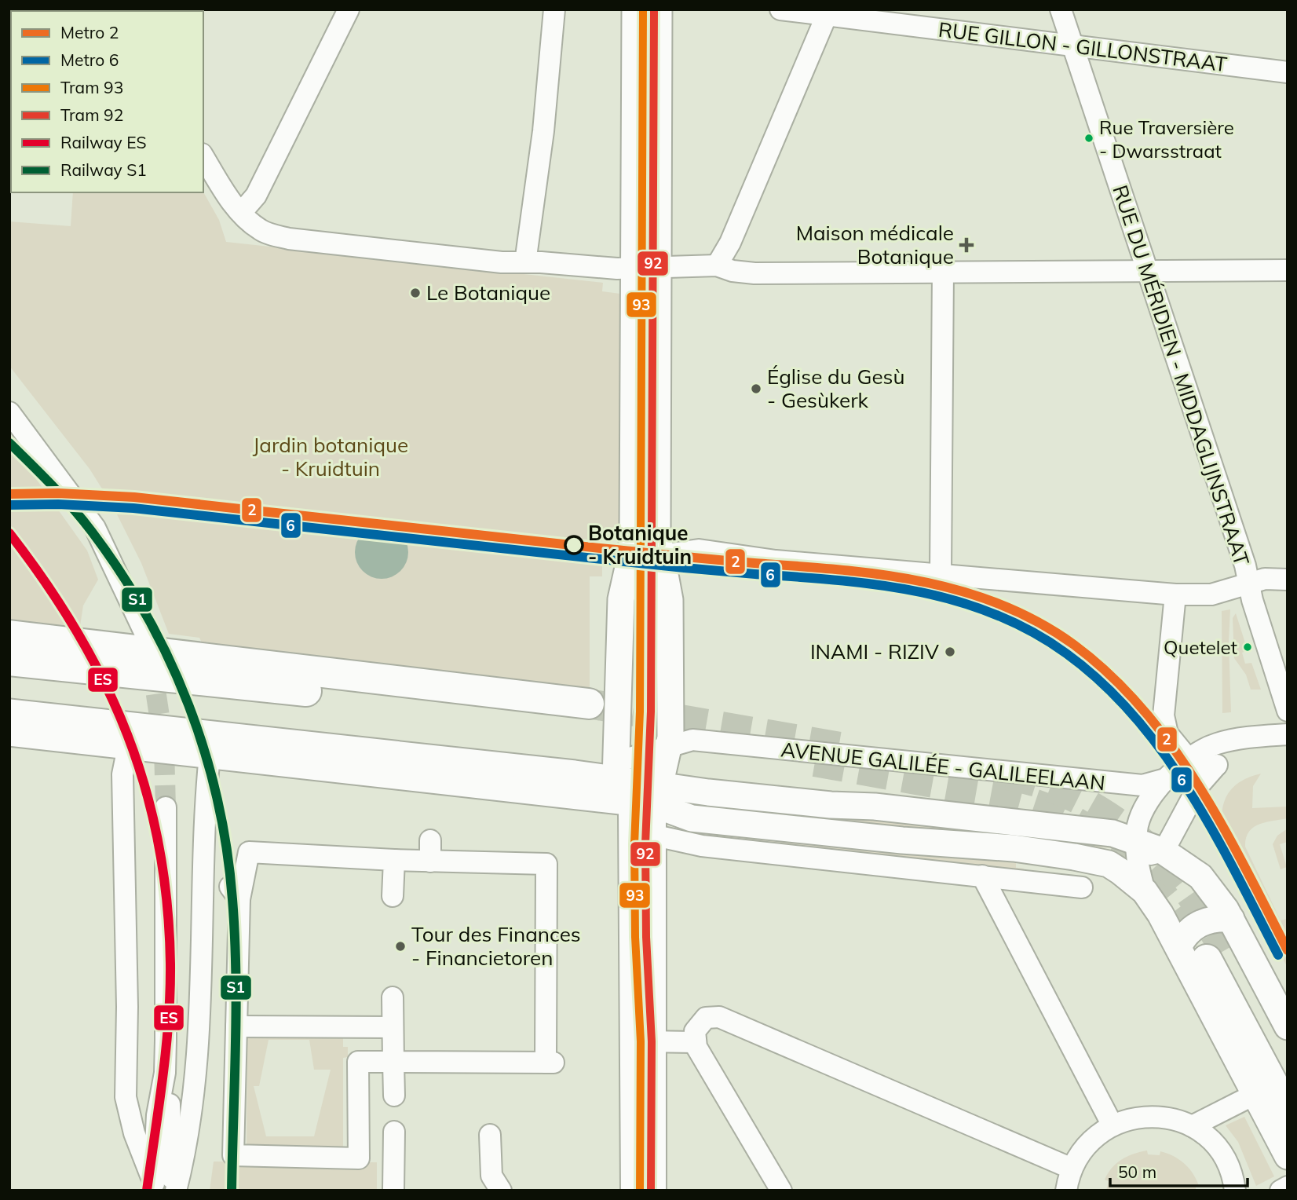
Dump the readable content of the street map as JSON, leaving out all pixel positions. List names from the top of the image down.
{
  "streets": {
    "street": ["RUE GILLON - GILLONSTRAAT", "RUE DU MÉRIDIEN - MIDDAGLIJNSTRAAT", "AVENUE GALILÉE - GALILEELAAN"]
  },
  "crossings": [
    ["RUE GILLON - GILLONSTRAAT", "RUE DU MÉRIDIEN - MIDDAGLIJNSTRAAT"]
  ],
  "parks": ["Jardin botanique - Kruidtuin"],
  "places": {
    "other": [
      "Rue Traversière - Dwarsstraat",
      "Le Botanique",
      "Église du Gesù - Gesùkerk",
      "Botanique - Kruidtuin",
      "Quetelet",
      "INAMI - RIZIV",
      "Tour des Finances - Financietoren"
    ],
    "health": ["Maison médicale Botanique"]
  },
  "lines": [
    "tram line 93",
    "tram line 92",
    "rail line S1",
    "metro line 2",
    "metro line 6",
    "rail line ES"
  ],
  "legend": [
    "Metro 2",
    "Metro 6",
    "Tram 93",
    "Tram 92",
    "Railway ES",
    "Railway S1"
  ],
  "scale_bar": "50 m"
}
